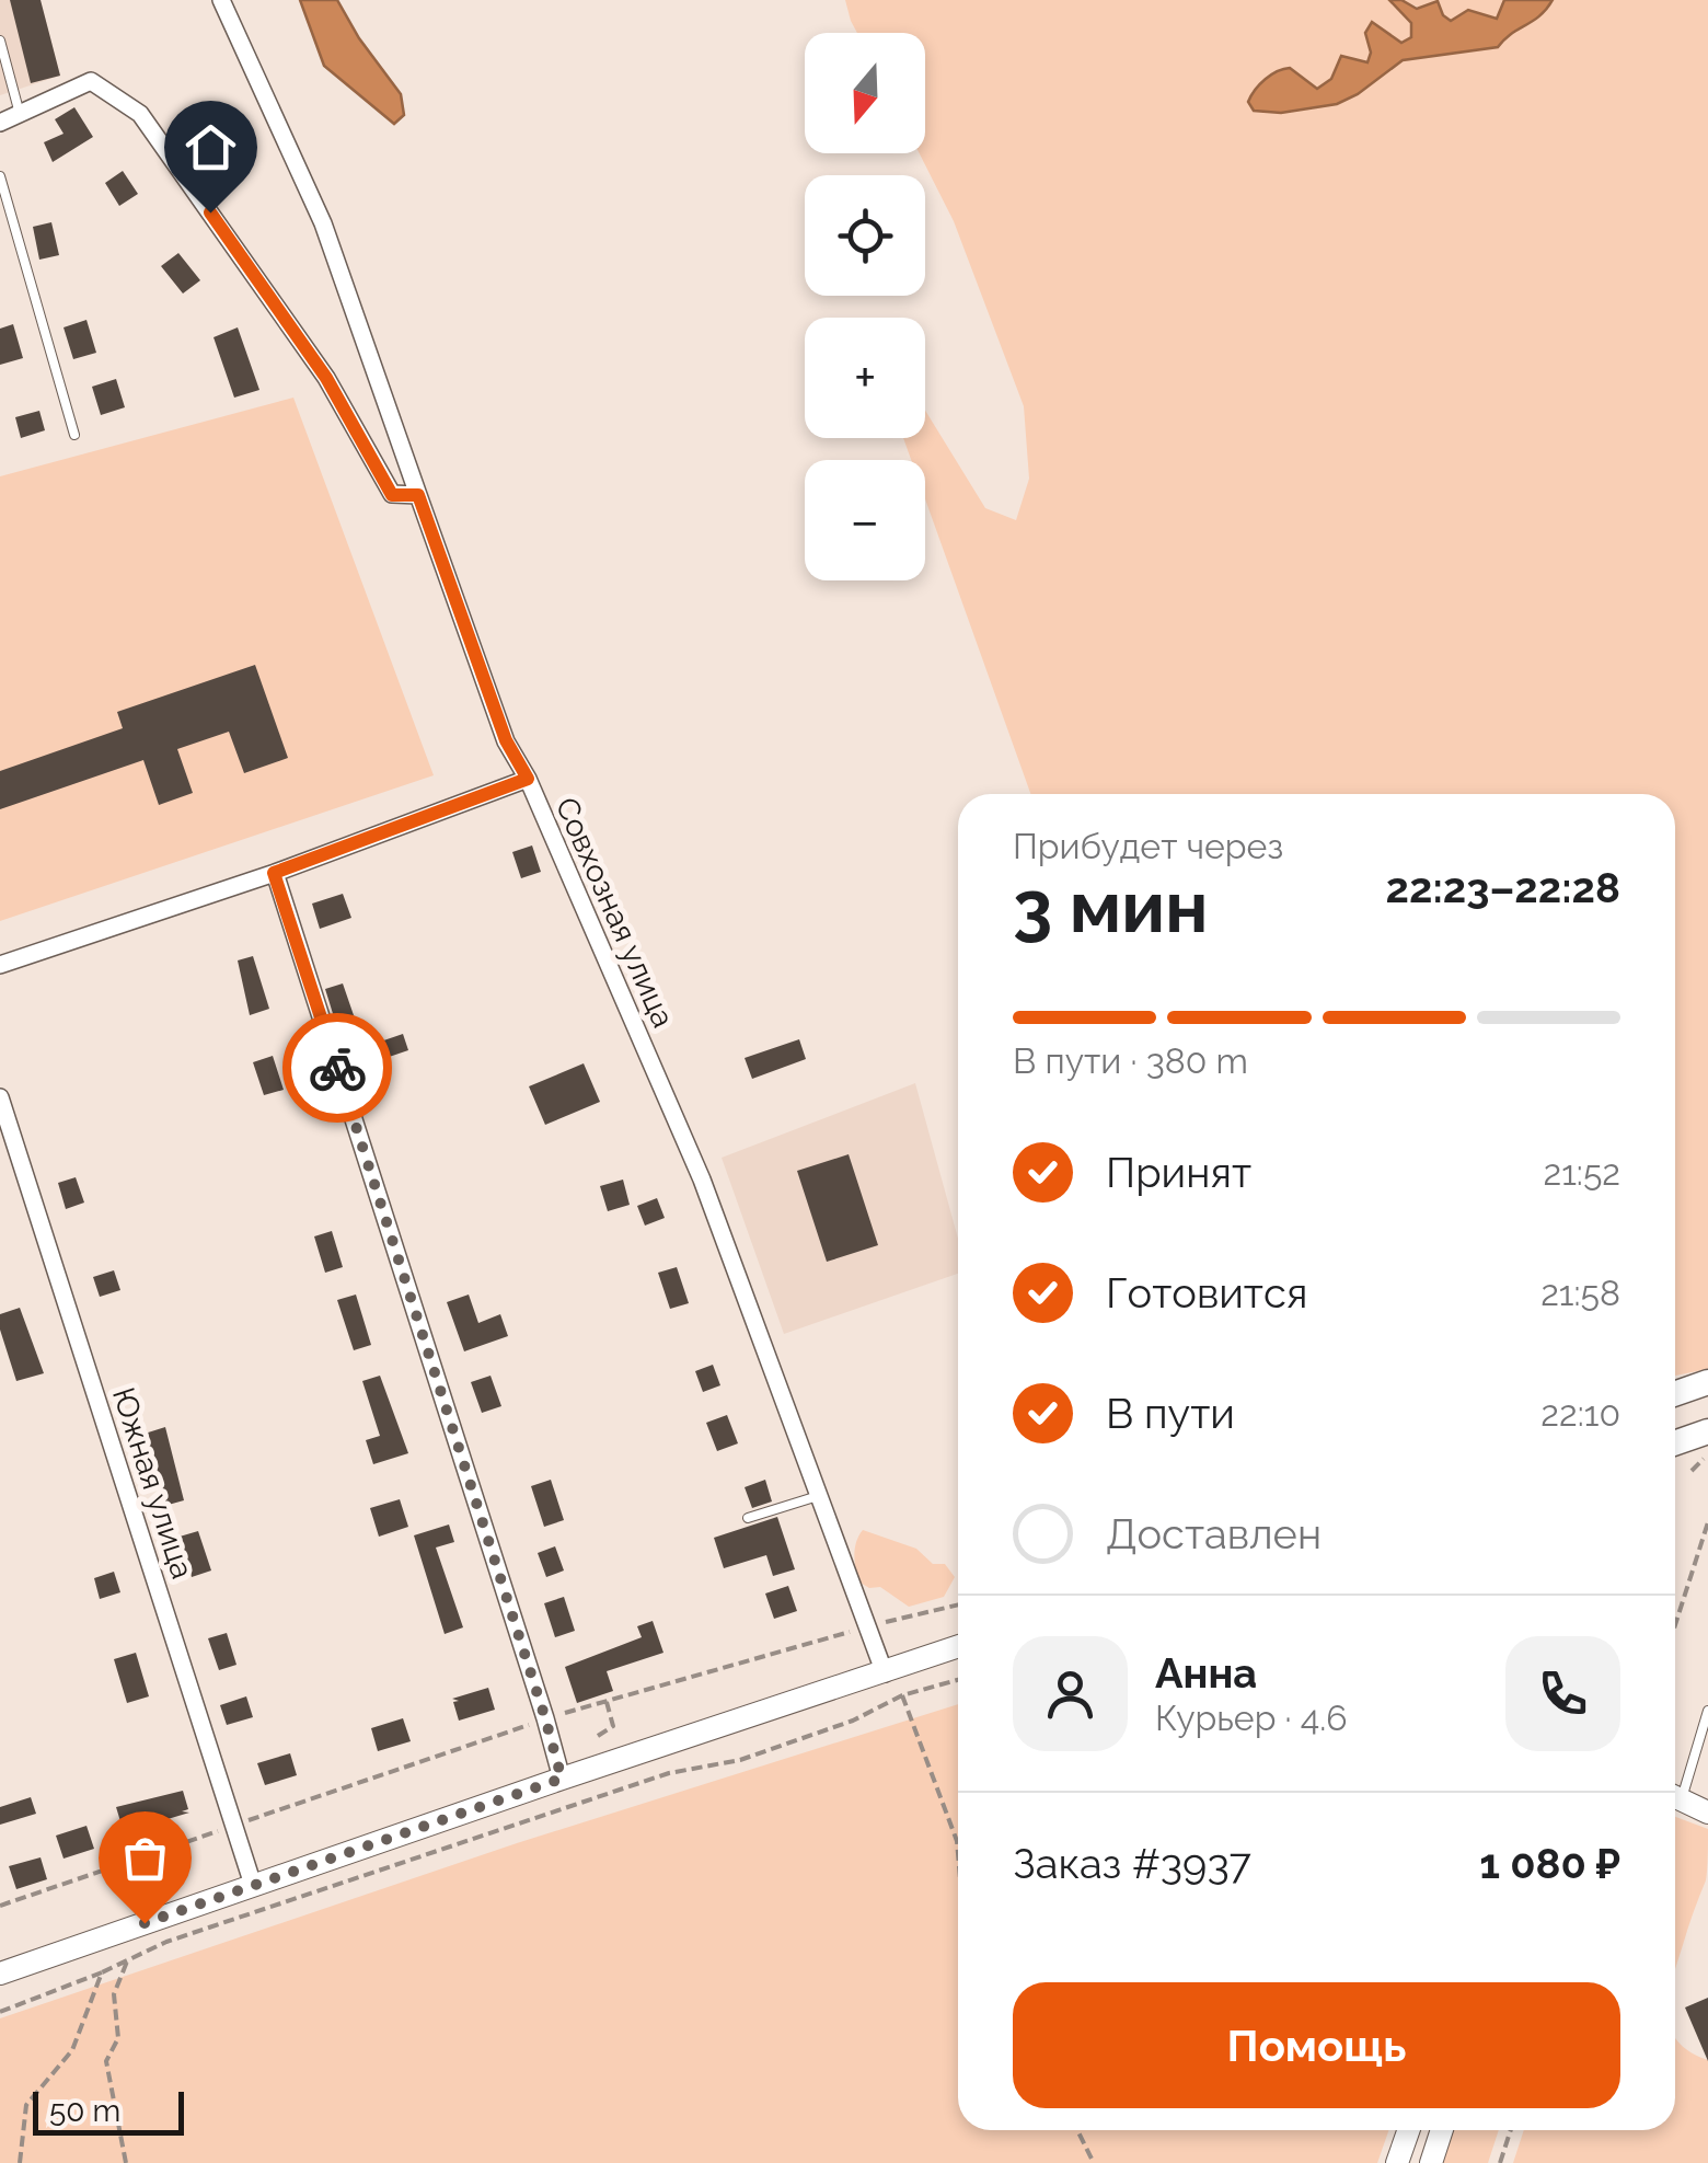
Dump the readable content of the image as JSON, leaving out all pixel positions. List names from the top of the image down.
{
  "streets": {
    "street": ["Совхозная улица", "Южная улица"]
  },
  "scale_bar": "50 m",
  "north": "bottom",
  "page": {
    "map_buttons": ["+", "−"],
    "heading": ["3 мин", "Прибудет через", "22:23–22:28"],
    "panel": [
      "Анна",
      "Курьер · 4.6",
      "Заказ #3937",
      "1 080 ₽"
    ],
    "bar": "В пути · 380 m",
    "list": [
      ["Принят", "21:52"],
      ["Готовится", "21:58"],
      ["В пути", "22:10"],
      "Доставлен"
    ],
    "buttons": "Помощь",
    "scale": "50 m"
  }
}
